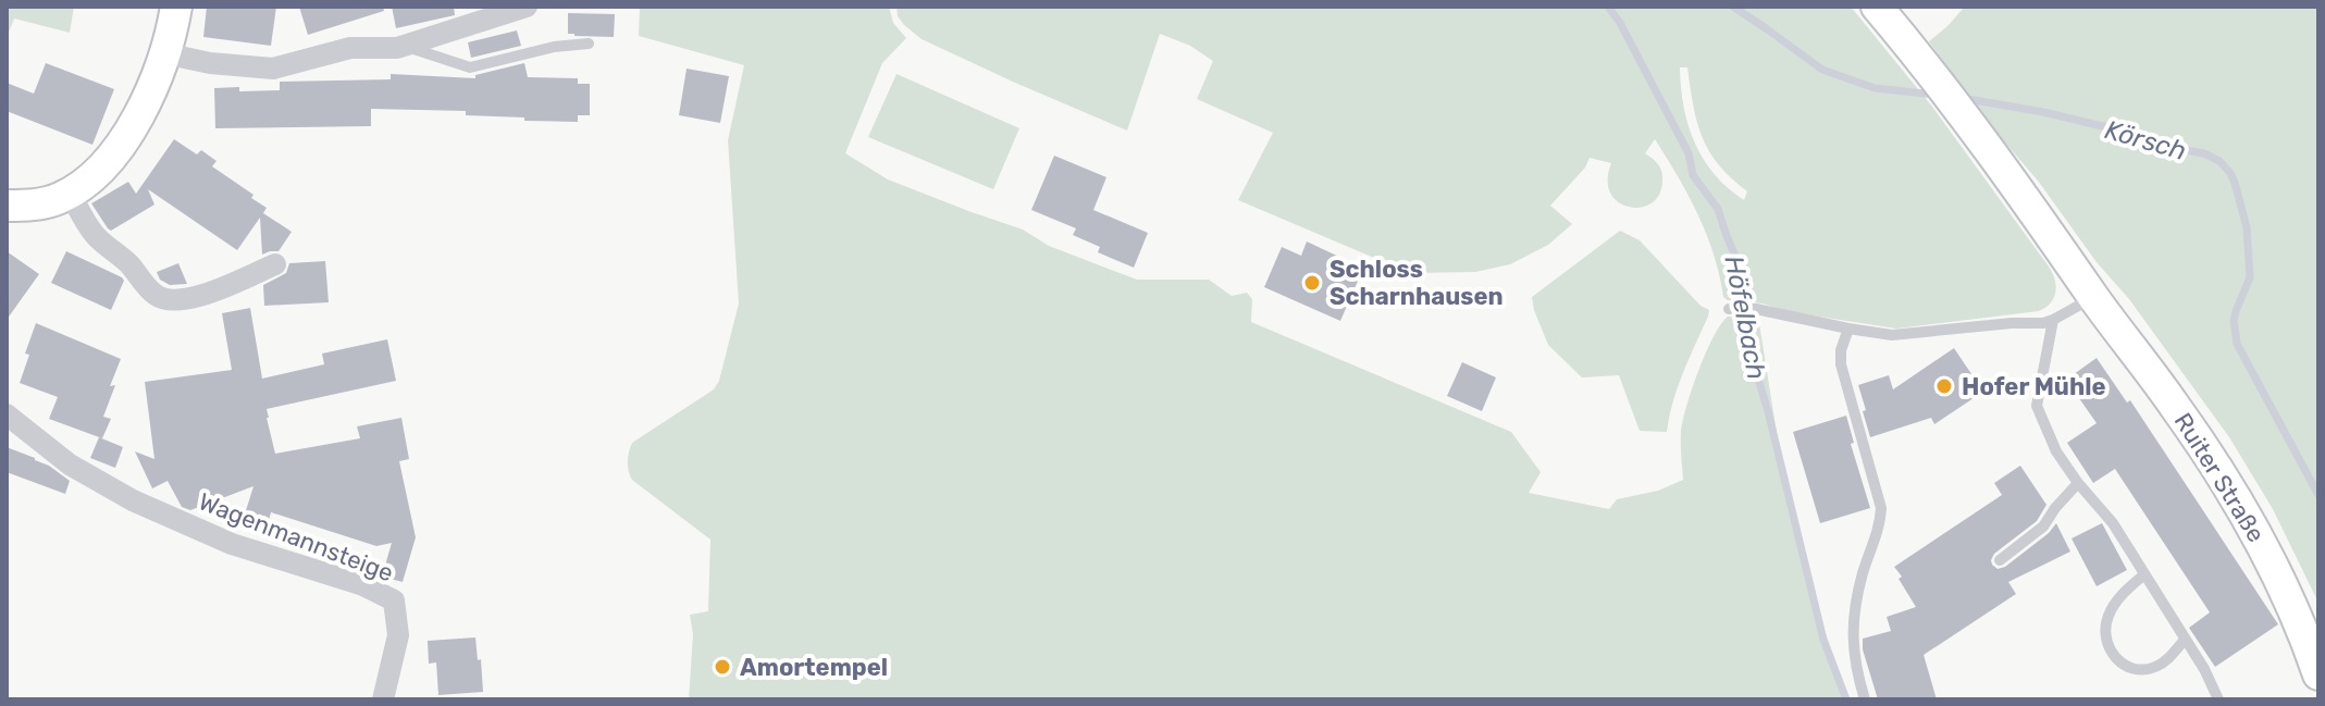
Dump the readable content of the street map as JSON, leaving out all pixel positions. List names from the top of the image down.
{
  "streets": {
    "main road": ["Ruiter Straße"],
    "street": ["Wagenmannsteige"]
  },
  "water": ["Körsch", "Höfelbach"],
  "places": ["Schloss Scharnhausen", "Hofer Mühle", "Amortempel"]
}
